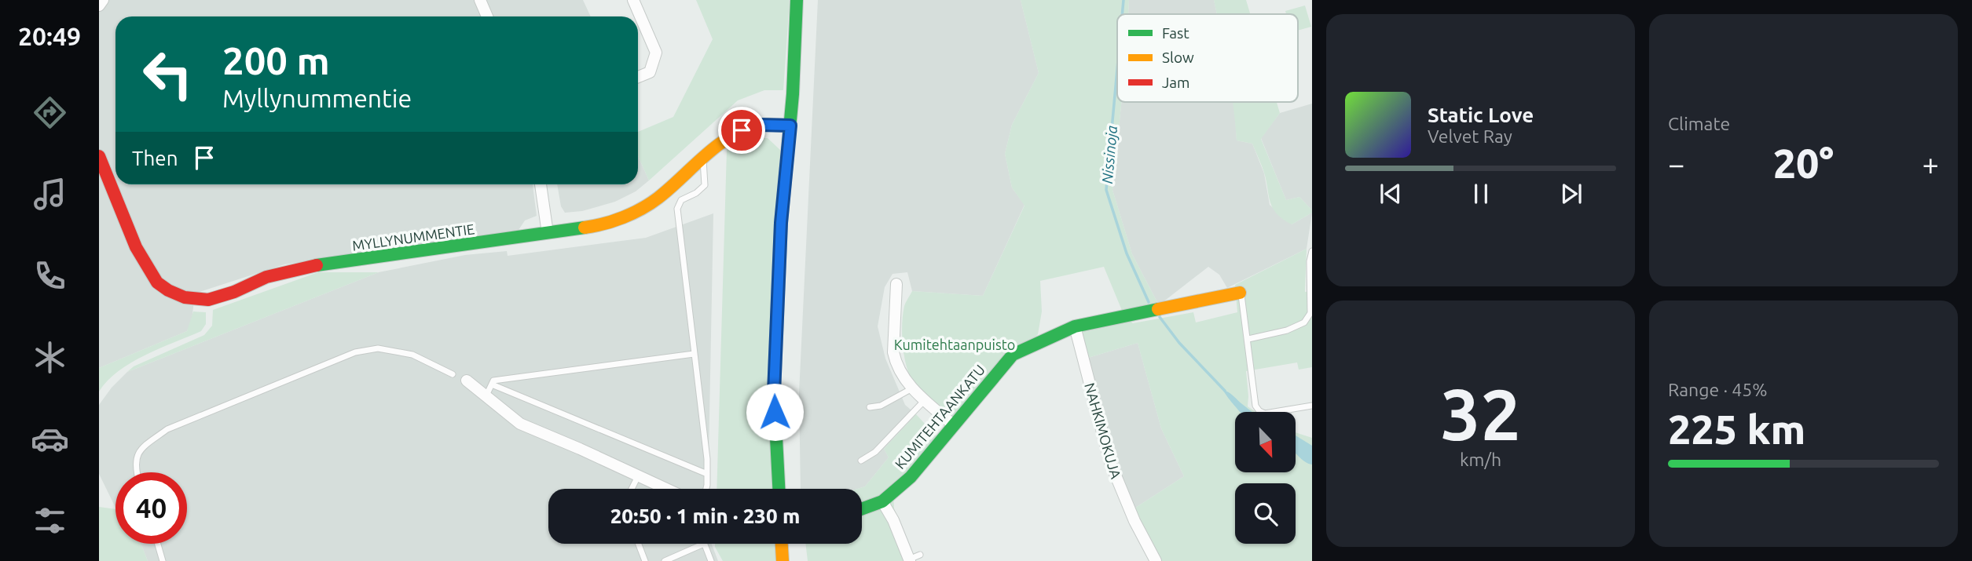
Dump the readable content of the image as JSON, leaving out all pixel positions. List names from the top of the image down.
{
  "streets": {
    "street": ["MYLLYNUMMENTIE", "KUMITEHTAANKATU", "NAHKIMOKUJA"]
  },
  "crossings": [
    ["KUMITEHTAANKATU", "NAHKIMOKUJA"]
  ],
  "water": ["Nissinoja"],
  "parks": ["Kumitehtaanpuisto"],
  "legend": ["Fast", "Slow", "Jam"],
  "north": "bottom right",
  "page": {
    "tabs": "20:49",
    "tile": [
      "Climate",
      ["32", "km/h"],
      ["Range · 45%", "225 km"]
    ],
    "turn": ["200 m", "Myllynummentie"],
    "song": ["Static Love", "Velvet Ray"],
    "then": "Then",
    "heat": ["−", "20°", "+"],
    "limit": "40",
    "trip": "20:50 · 1 min · 230 m"
  }
}
